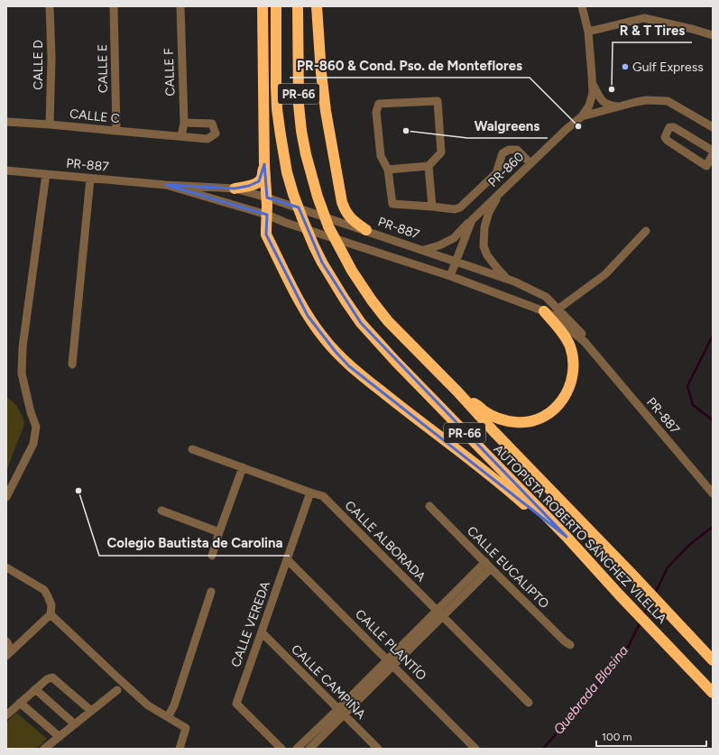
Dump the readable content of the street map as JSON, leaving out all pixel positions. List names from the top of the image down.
{
  "streets": {
    "highway": ["PR-66", "AUTOPISTA ROBERTO SÁNCHEZ VILELLA"],
    "street": [
      "CALLE D",
      "CALLE E",
      "CALLE F",
      "CALLE C",
      "PR-887",
      "PR-860",
      "CALLE ALBORADA",
      "CALLE EUCALIPTO",
      "CALLE VEREDA",
      "CALLE PLANTÍO",
      "CALLE CAMPIÑA"
    ]
  },
  "crossings": [
    ["CALLE D", "CALLE C"],
    ["CALLE E", "CALLE C"],
    ["CALLE F", "CALLE C"],
    ["PR-887", "PR-860"],
    ["CALLE ALBORADA", "CALLE VEREDA"],
    ["CALLE VEREDA", "CALLE PLANTÍO"],
    ["CALLE VEREDA", "CALLE CAMPIÑA"]
  ],
  "water": ["Quebrada Blasina"],
  "places": [
    "Gulf Express",
    "R & T Tires",
    "PR-860 & Cond. Pso. de Monteflores",
    "Walgreens",
    "Colegio Bautista de Carolina"
  ],
  "scale_bar": "100 m"
}
